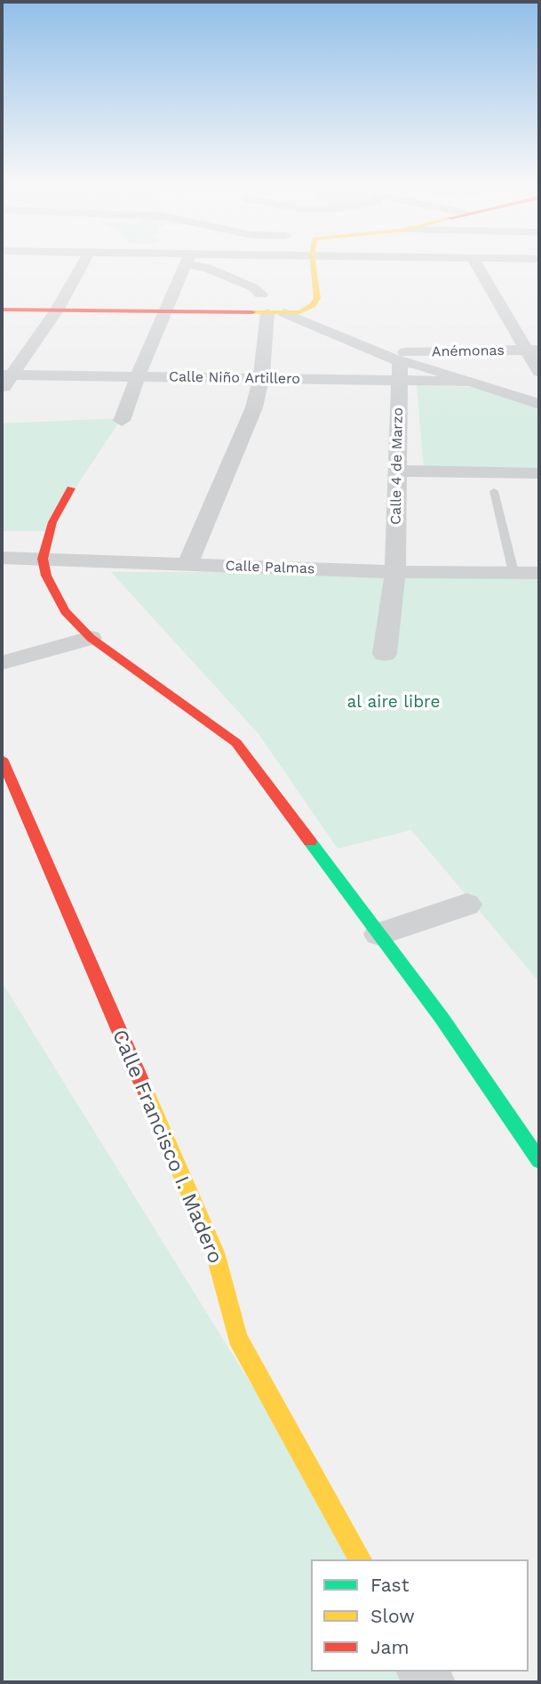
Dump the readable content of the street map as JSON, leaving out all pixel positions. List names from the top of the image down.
{
  "streets": {
    "street": [
      "Anémonas",
      "Calle Niño Artillero",
      "Calle 4 de Marzo",
      "Calle Palmas",
      "Calle Francisco I. Madero"
    ]
  },
  "crossings": [
    ["Anémonas", "Calle 4 de Marzo"],
    ["Calle Niño Artillero", "Calle 4 de Marzo"],
    ["Calle 4 de Marzo", "Calle Palmas"]
  ],
  "parks": ["al aire libre"],
  "legend": ["Fast", "Slow", "Jam"]
}
